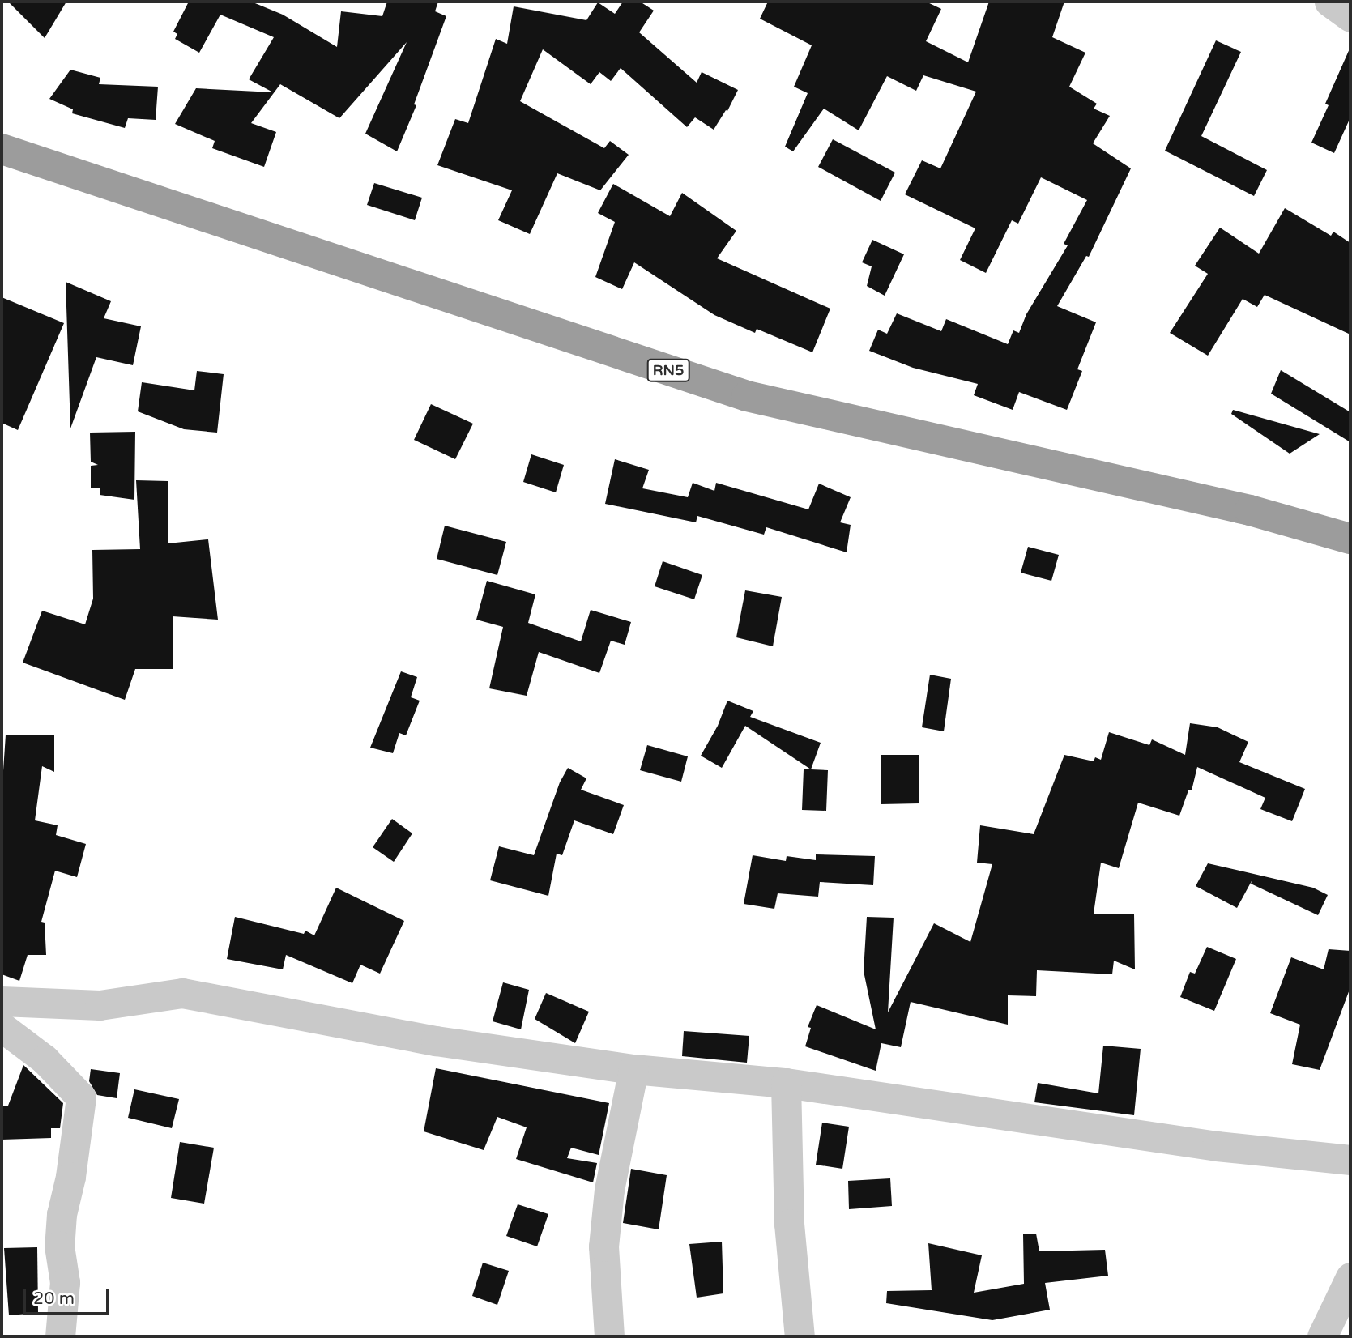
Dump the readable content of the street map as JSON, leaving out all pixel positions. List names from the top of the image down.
{
  "streets": {
    "highway": ["RN5"]
  },
  "scale_bar": "20 m"
}
